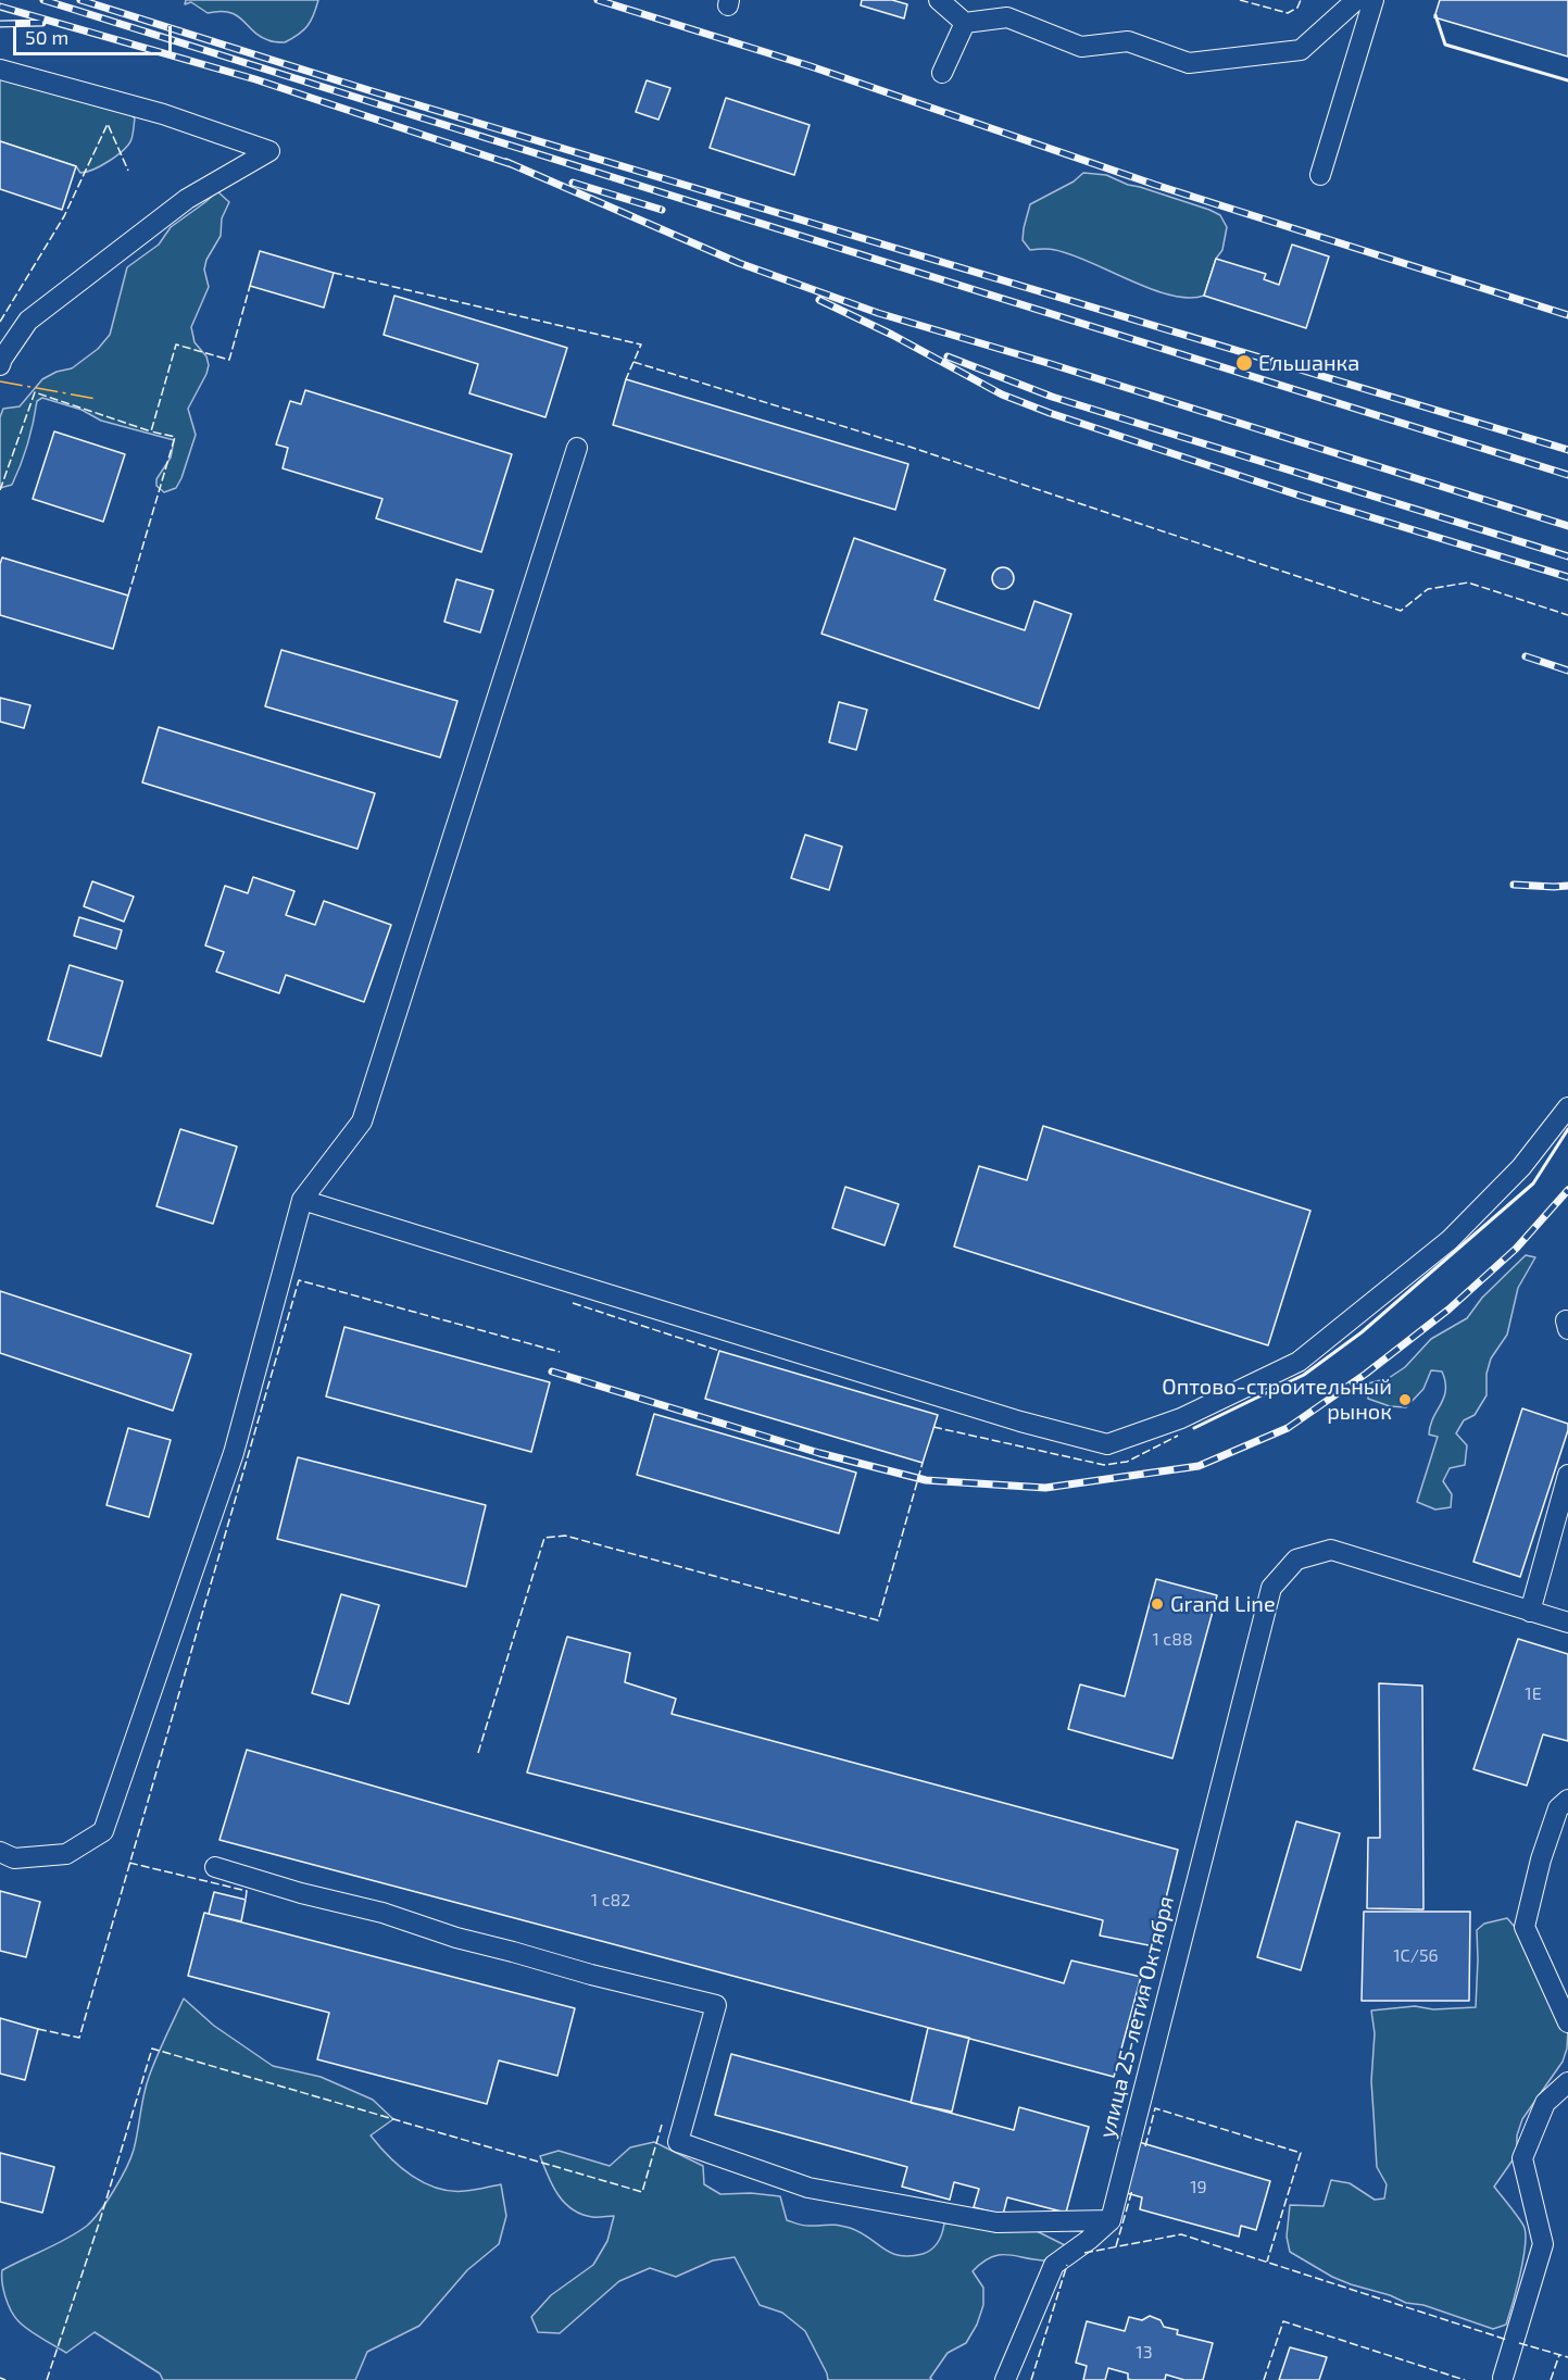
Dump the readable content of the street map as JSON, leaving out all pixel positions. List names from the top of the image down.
{
  "streets": {
    "street": ["улица 25-летия Октября"]
  },
  "places": ["Ельшанка", "Оптово-строительный рынок", "Grand Line"],
  "house_numbers": [
    "1 с88",
    "1Е",
    "1 с82",
    "1С/56",
    "19",
    "13"
  ],
  "scale_bar": "50 m"
}
